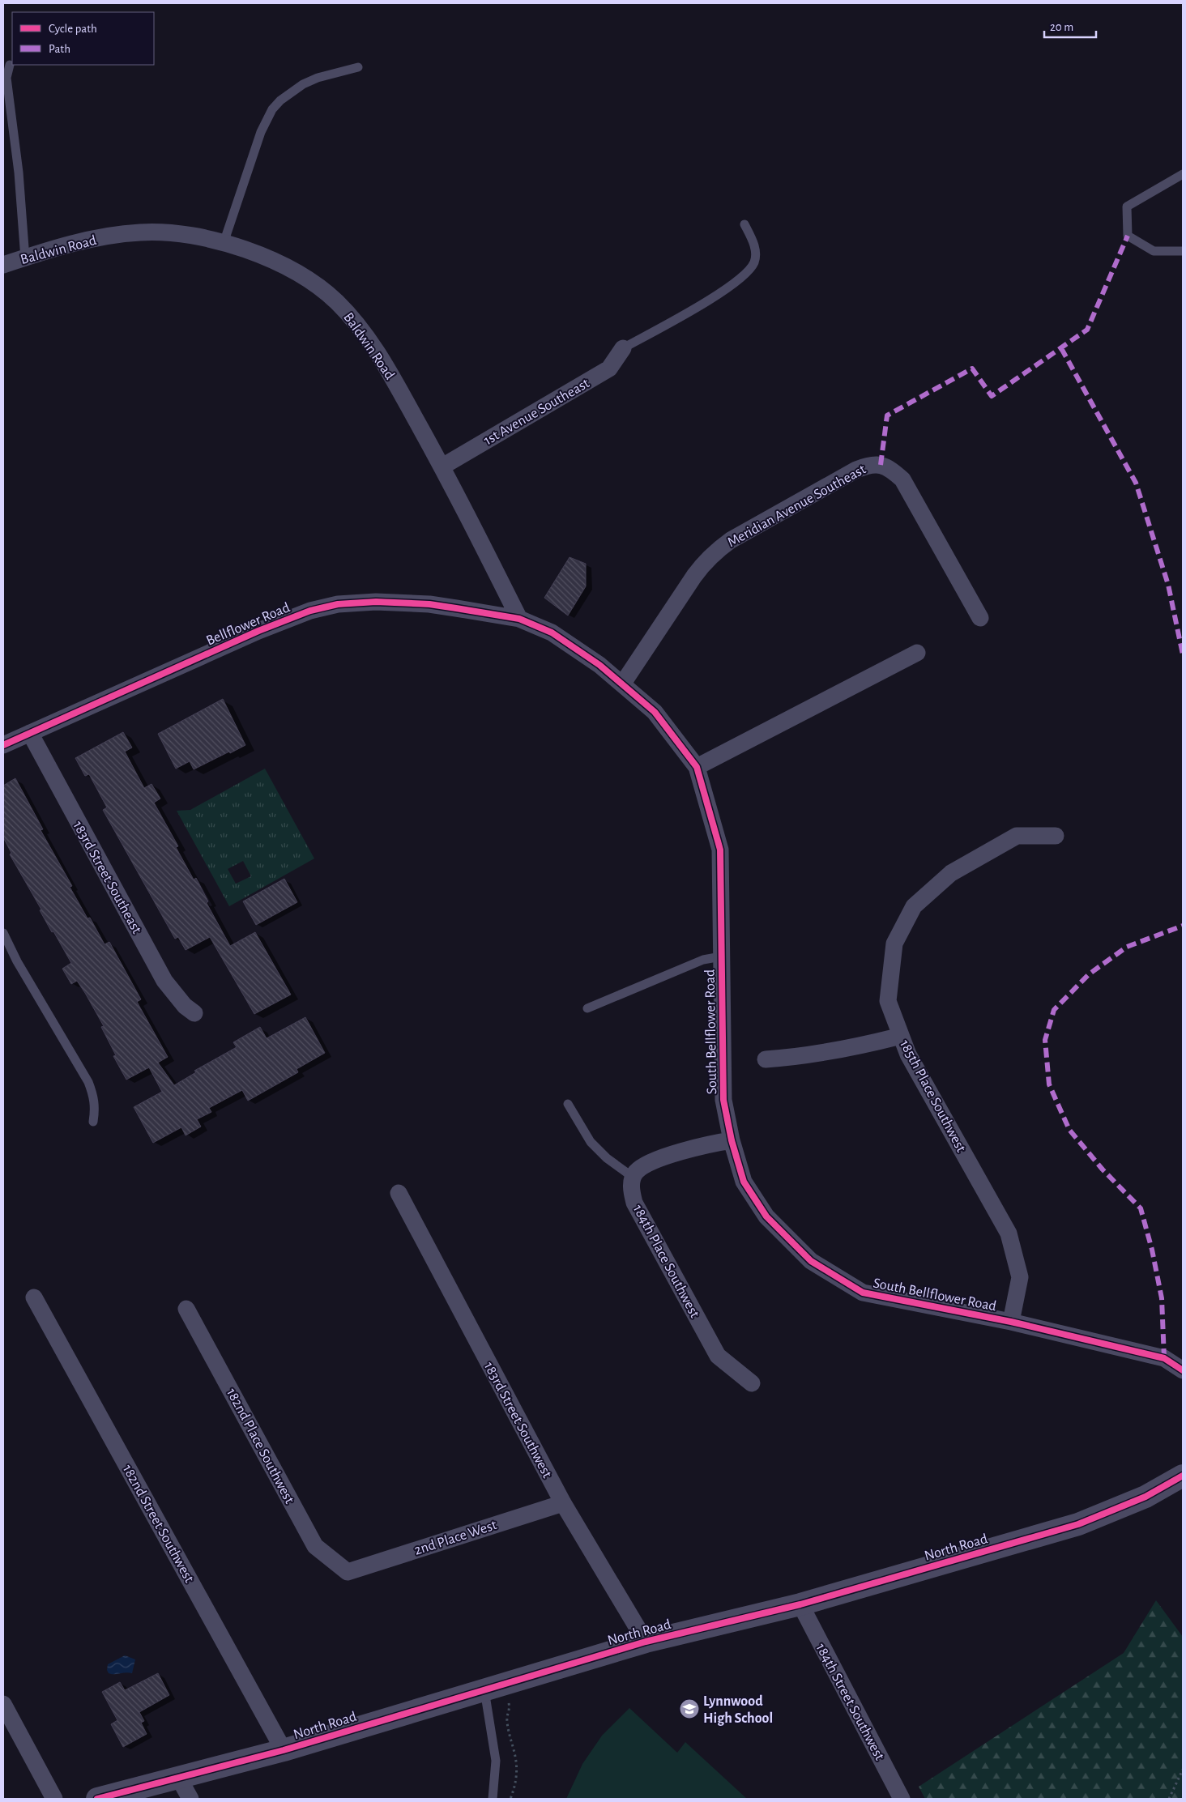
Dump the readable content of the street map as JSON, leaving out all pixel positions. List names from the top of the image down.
{
  "streets": {
    "street": [
      "Baldwin Road",
      "1st Avenue Southeast",
      "Meridian Avenue Southeast",
      "Bellflower Road",
      "183rd Street Southeast",
      "South Bellflower Road",
      "185th Place Southwest",
      "184th Place Southwest",
      "183rd Street Southwest",
      "182nd Place Southwest",
      "182nd Street Southwest",
      "2nd Place West",
      "North Road",
      "184th Street Southwest"
    ]
  },
  "crossings": [
    ["Baldwin Road", "1st Avenue Southeast"],
    ["Baldwin Road", "Bellflower Road"],
    ["Baldwin Road", "South Bellflower Road"],
    ["Meridian Avenue Southeast", "South Bellflower Road"],
    ["Bellflower Road", "183rd Street Southeast"],
    ["Bellflower Road", "South Bellflower Road"],
    ["South Bellflower Road", "185th Place Southwest"],
    ["183rd Street Southwest", "2nd Place West"],
    ["183rd Street Southwest", "North Road"],
    ["182nd Place Southwest", "2nd Place West"],
    ["182nd Street Southwest", "North Road"],
    ["North Road", "184th Street Southwest"]
  ],
  "places": {
    "school or university": ["Lynnwood High School"]
  },
  "legend": ["Cycle path", "Path"],
  "scale_bar": "20 m"
}
